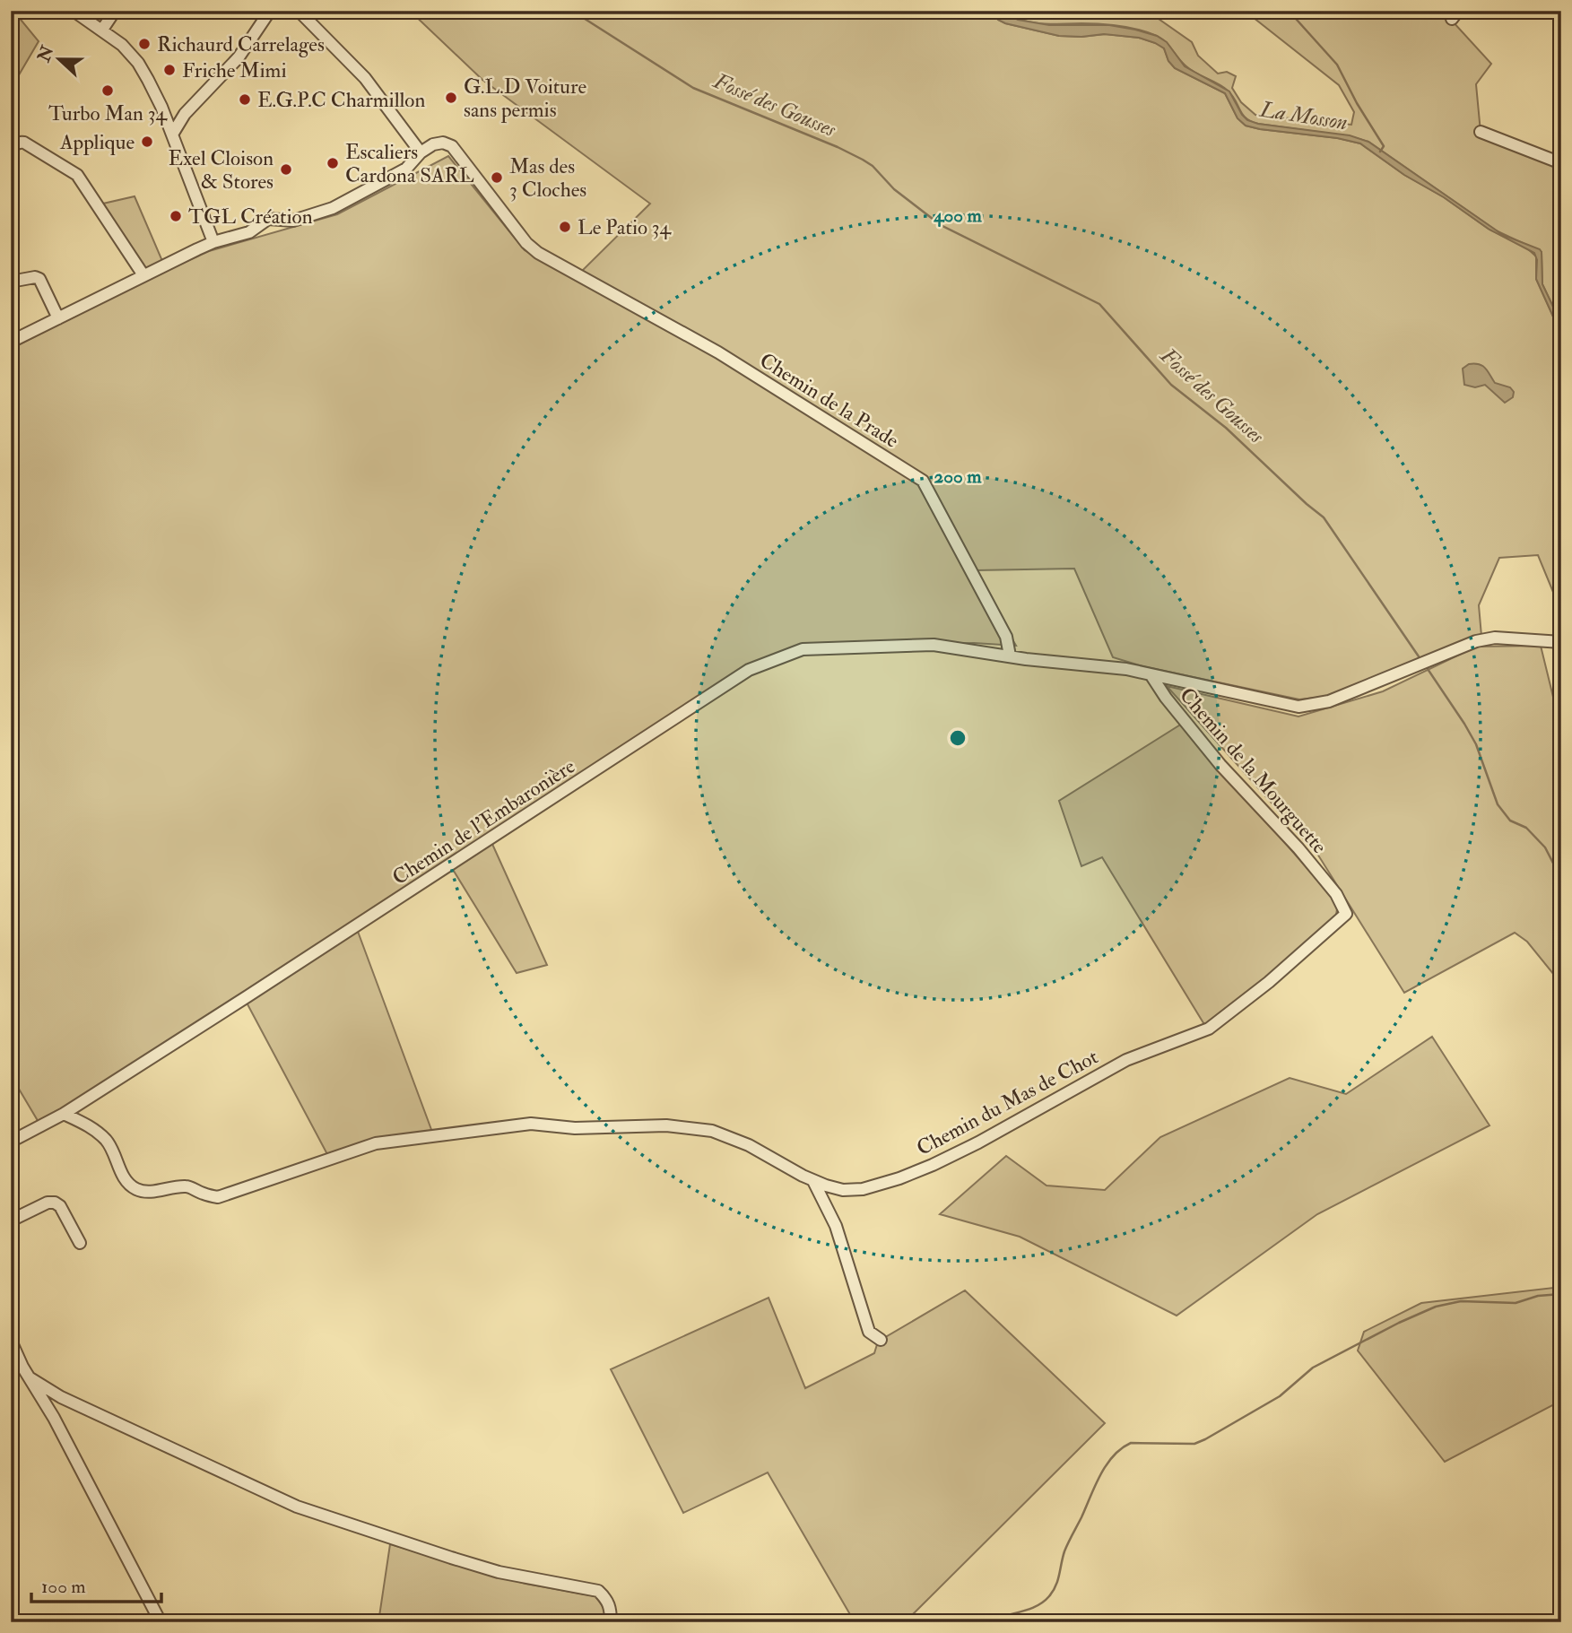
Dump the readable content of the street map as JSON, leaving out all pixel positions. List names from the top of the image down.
{
  "streets": {
    "street": [
      "Chemin de la Prade",
      "Chemin de la Mourguette",
      "Chemin de l'Embaronière",
      "Chemin du Mas de Chot"
    ]
  },
  "crossings": [
    ["Chemin de la Prade", "Chemin de l'Embaronière"],
    ["Chemin de la Mourguette", "Chemin du Mas de Chot"],
    ["Chemin de l'Embaronière", "Chemin du Mas de Chot"]
  ],
  "water": ["Fossé des Gousses", "La Mosson"],
  "places": [
    "Richaurd Carrelages",
    "Friche Mimi",
    "Turbo Man 34",
    "G.L.D Voiture sans permis",
    "E.G.P.C Charmillon",
    "Applique",
    "Escaliers Cardona SARL",
    "Exel Cloison & Stores",
    "Mas des 3 Cloches",
    "TGL Création",
    "Le Patio 34"
  ],
  "scale_bar": "100 m",
  "north": "left",
  "rings": ["400 m", "200 m"]
}
